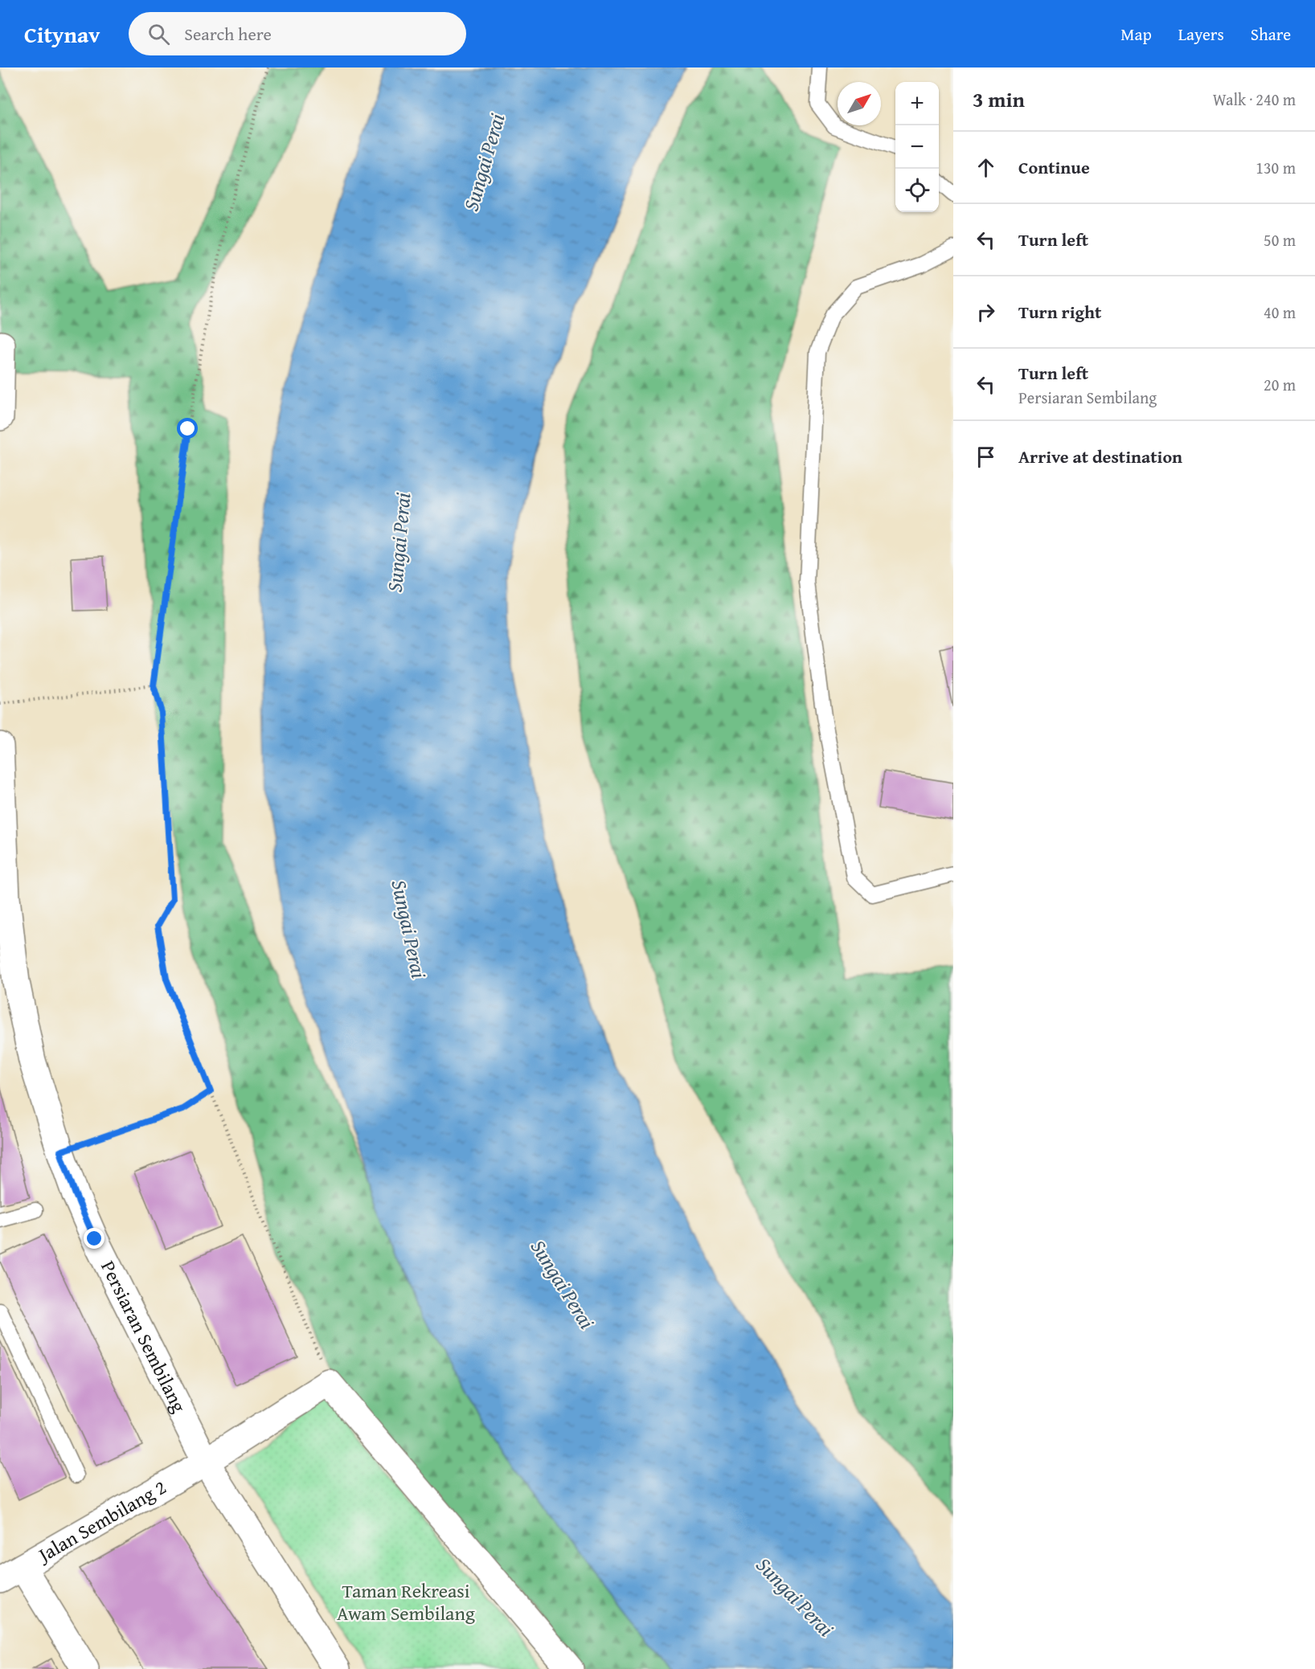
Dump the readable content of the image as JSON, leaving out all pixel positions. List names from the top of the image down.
{
  "streets": {
    "street": ["Persiaran Sembilang", "Jalan Sembilang 2"]
  },
  "crossings": [
    ["Persiaran Sembilang", "Jalan Sembilang 2"]
  ],
  "water": ["Sungai Perai"],
  "parks": ["Taman Rekreasi Awam Sembilang"],
  "north": "top right",
  "page": {
    "header": "Citynav",
    "search": "Search here",
    "nav": ["Map", "Layers", "Share"],
    "heading": ["3 min", "Walk · 240 m"],
    "map_buttons": ["+", "−"],
    "list": [
      ["Continue", "130 m"],
      ["Turn left", "50 m"],
      ["Turn right", "40 m"],
      ["Turn left", "Persiaran Sembilang", "20 m"],
      "Arrive at destination"
    ]
  }
}
